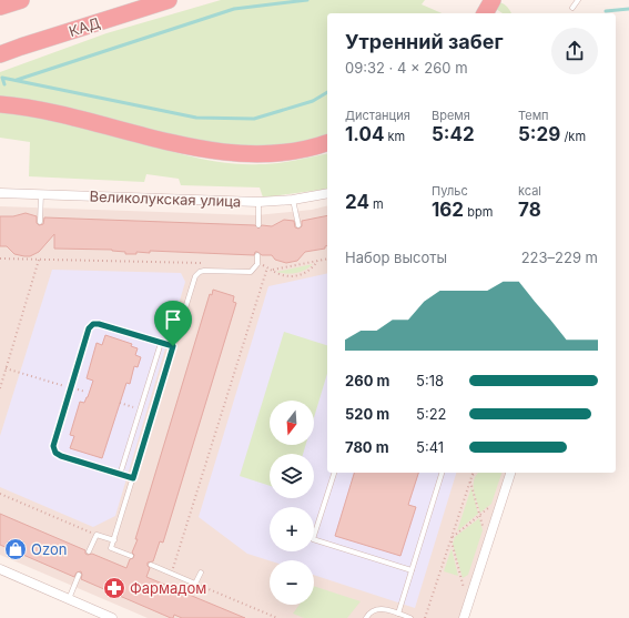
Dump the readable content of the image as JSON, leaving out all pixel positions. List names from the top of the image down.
{
  "streets": {
    "highway": ["КАД"],
    "street": ["Великолукская улица"]
  },
  "places": {
    "shop": ["Ozon"],
    "pharmacy": ["Фармадом"]
  },
  "north": "bottom",
  "page": {
    "heading": ["Утренний забег", "09:32 · 4 × 260 m"],
    "stats": [
      ["Дистанция", "1.04 km"],
      ["Время", "5:42"],
      ["Темп", "5:29 /km"],
      ["24 m"],
      ["Пульс", "162 bpm"],
      ["kcal", "78"]
    ],
    "chart": ["Набор высоты", "223–229 m"],
    "list": [
      {
        "name": "260 m",
        "note": "5:18"
      },
      {
        "name": "520 m",
        "note": "5:22"
      },
      {
        "name": "780 m",
        "note": "5:41"
      }
    ],
    "map_buttons": ["+", "−"]
  }
}
